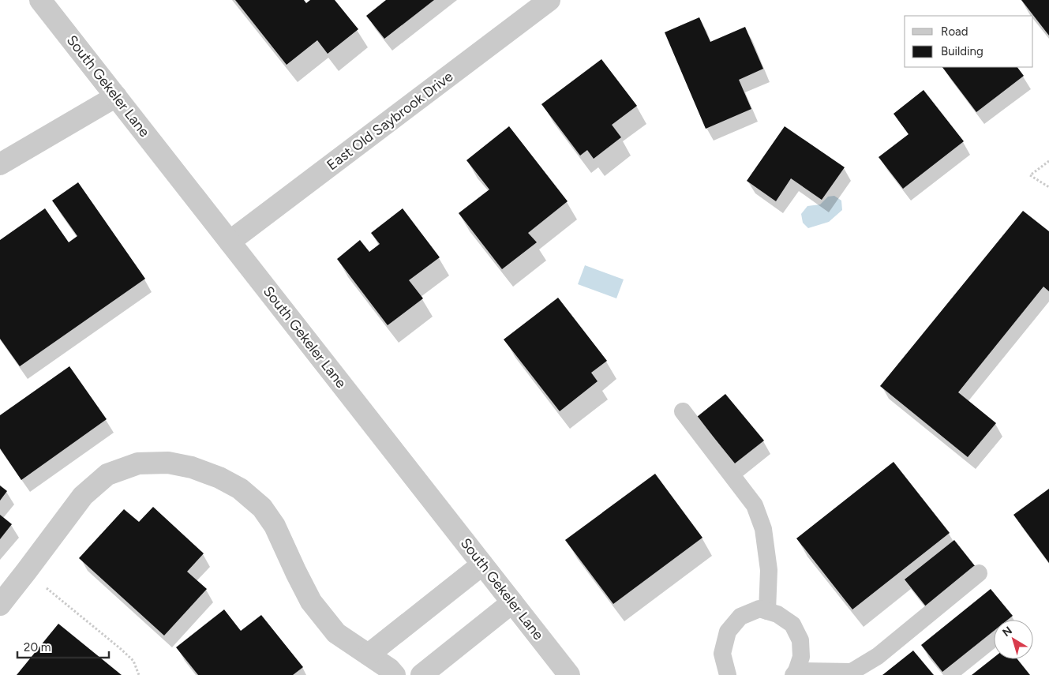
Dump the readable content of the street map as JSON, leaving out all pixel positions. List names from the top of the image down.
{
  "streets": {
    "street": ["South Gekeler Lane", "East Old Saybrook Drive"]
  },
  "crossings": [
    ["South Gekeler Lane", "East Old Saybrook Drive"]
  ],
  "legend": ["Road", "Building"],
  "scale_bar": "20 m",
  "north": "top left"
}
